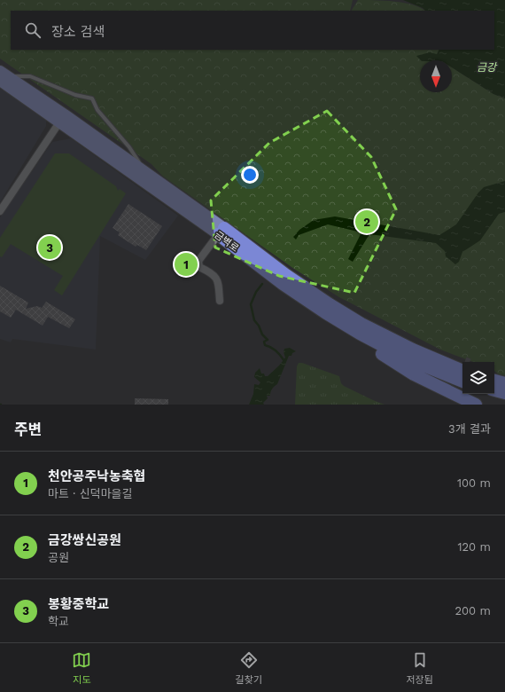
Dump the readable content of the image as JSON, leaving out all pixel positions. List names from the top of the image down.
{
  "streets": {
    "highway": ["금벽로"]
  },
  "water": ["금강"],
  "north": "bottom",
  "page": {
    "search": "장소 검색",
    "pins": ["2", "3", "1"],
    "heading": ["주변", "3개 결과"],
    "list": [
      {
        "mark": "1",
        "name": "천안공주낙농축협",
        "note": "마트 · 신덕마을길",
        "value": "100 m"
      },
      {
        "mark": "2",
        "name": "금강쌍신공원",
        "note": "공원",
        "value": "120 m"
      },
      {
        "mark": "3",
        "name": "봉황중학교",
        "note": "학교",
        "value": "200 m"
      }
    ],
    "nav": ["지도", "길찾기", "저장됨"]
  }
}
